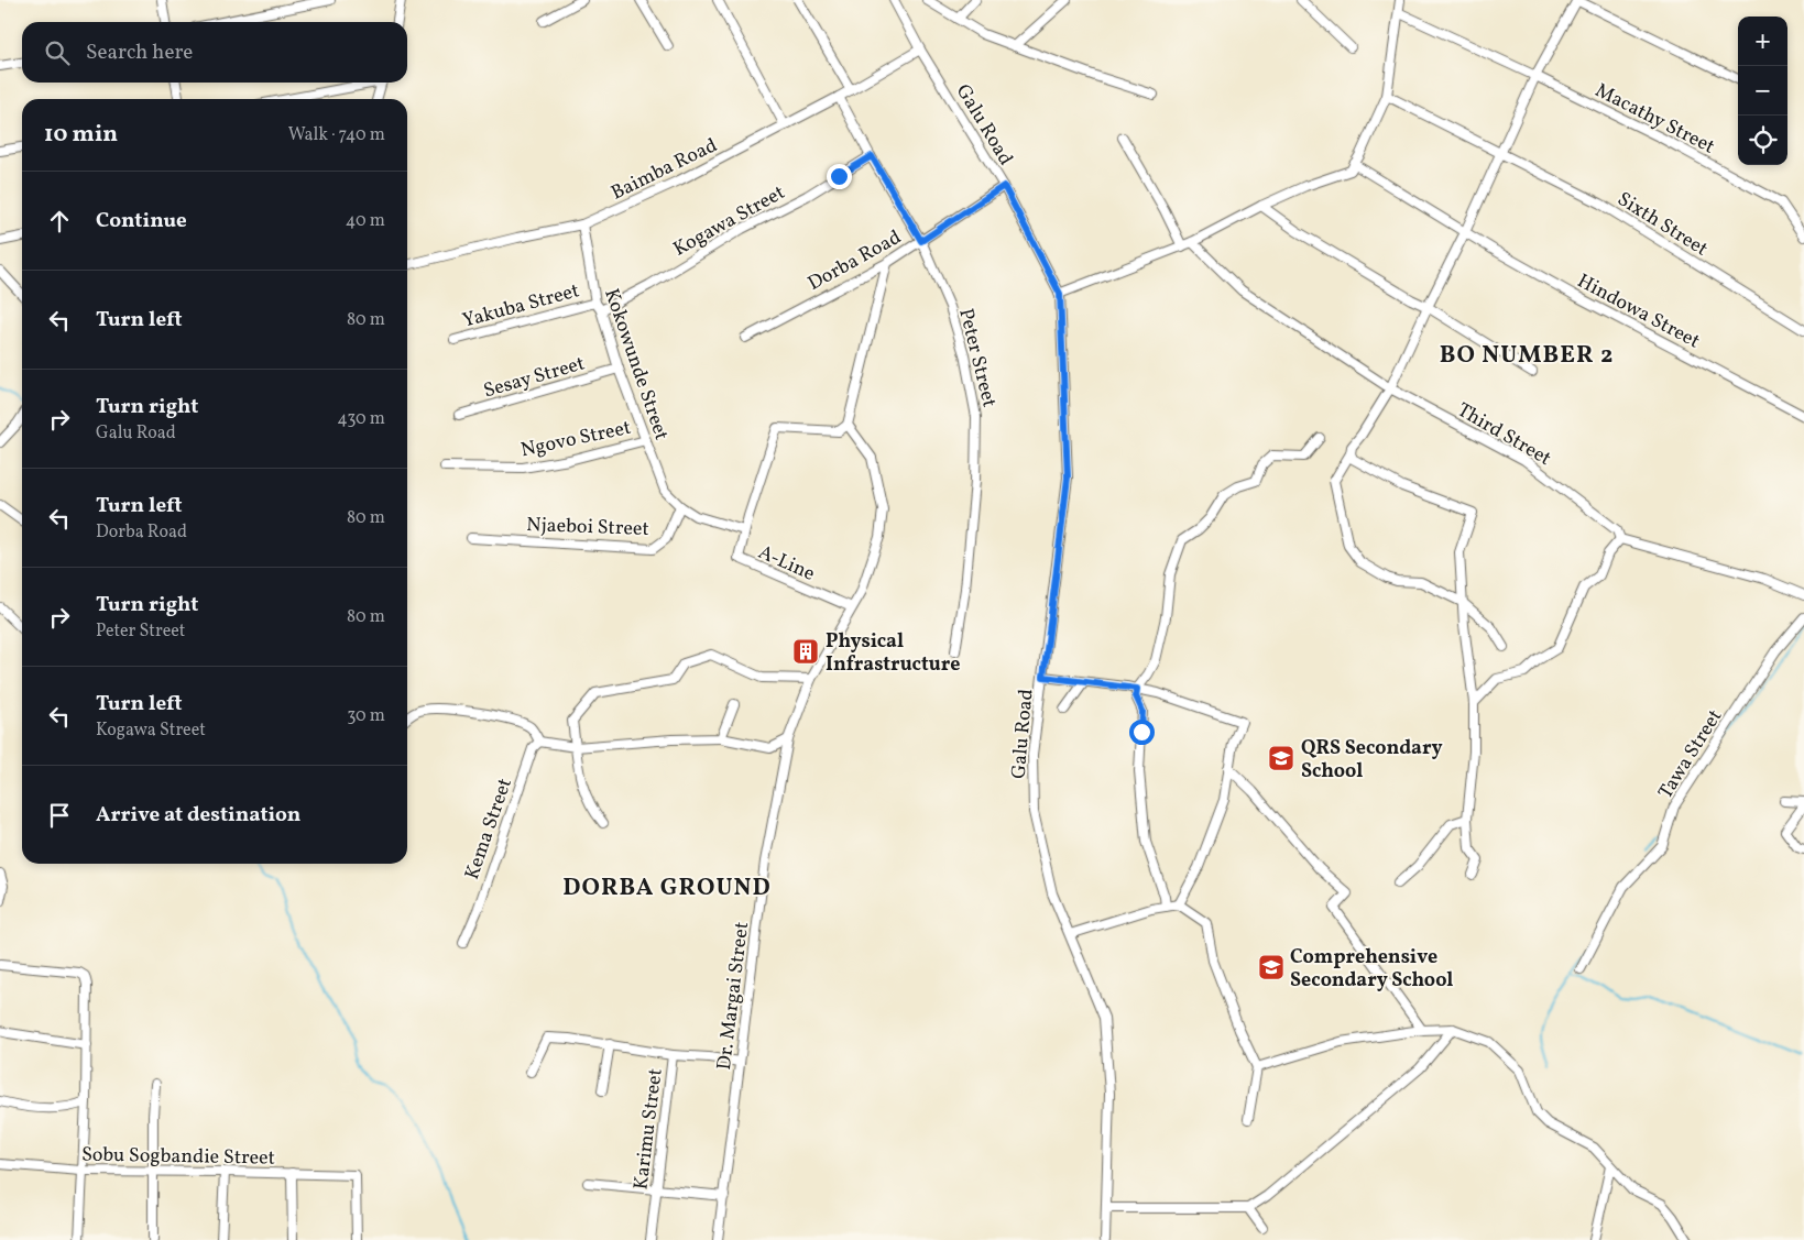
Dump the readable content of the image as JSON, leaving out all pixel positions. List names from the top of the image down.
{
  "streets": {
    "street": [
      "Macathy Street",
      "Galu Road",
      "Baimba Road",
      "Kogawa Street",
      "Sixth Street",
      "Dorba Road",
      "Yakuba Street",
      "Hindowa Street",
      "Peter Street",
      "Kokowunde Street",
      "Sesay Street",
      "Third Street",
      "Ngovo Street",
      "Njaeboi Street",
      "A-Line",
      "Tawa Street",
      "Kema Street",
      "Dr. Margai Street",
      "Karimu Street",
      "Sobu Sogbandie Street"
    ]
  },
  "crossings": [
    ["Galu Road", "Baimba Road"],
    ["Galu Road", "Dorba Road"],
    ["Baimba Road", "Peter Street"],
    ["Baimba Road", "Kokowunde Street"],
    ["Kogawa Street", "Yakuba Street"],
    ["Kogawa Street", "Peter Street"],
    ["Kogawa Street", "Kokowunde Street"],
    ["Dorba Road", "Peter Street"],
    ["Yakuba Street", "Kokowunde Street"],
    ["Kokowunde Street", "Sesay Street"],
    ["Kokowunde Street", "Ngovo Street"],
    ["Kokowunde Street", "Njaeboi Street"],
    ["Kokowunde Street", "A-Line"],
    ["Njaeboi Street", "A-Line"],
    ["A-Line", "Dr. Margai Street"],
    ["Dr. Margai Street", "Karimu Street"]
  ],
  "districts": ["BO NUMBER 2", "DORBA GROUND"],
  "places": {
    "building": ["Physical Infrastructure"],
    "school or university": ["QRS Secondary School", "Comprehensive Secondary School"]
  },
  "page": {
    "map_buttons": ["+", "−"],
    "search": "Search here",
    "heading": ["10 min", "Walk · 740 m"],
    "list": [
      ["Continue", "40 m"],
      ["Turn left", "80 m"],
      ["Turn right", "Galu Road", "430 m"],
      ["Turn left", "Dorba Road", "80 m"],
      ["Turn right", "Peter Street", "80 m"],
      ["Turn left", "Kogawa Street", "30 m"],
      "Arrive at destination"
    ]
  }
}
